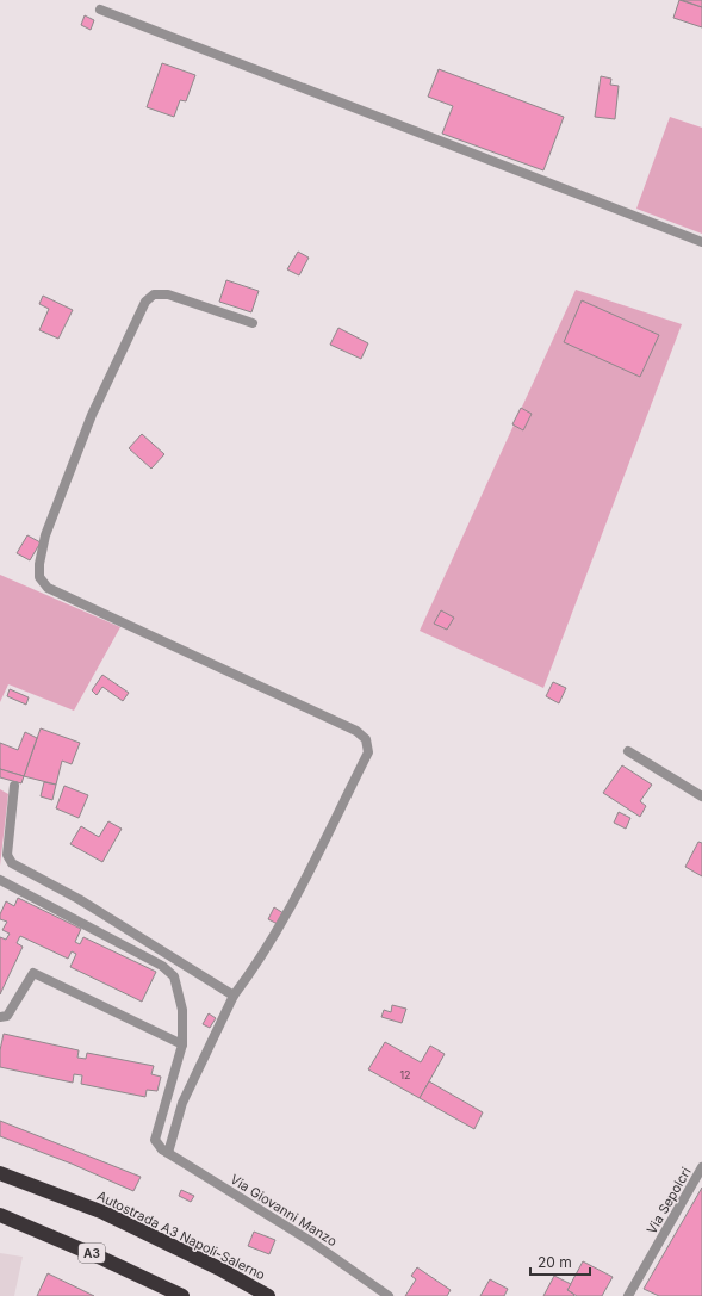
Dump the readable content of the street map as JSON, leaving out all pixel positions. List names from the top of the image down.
{
  "streets": {
    "highway": ["Autostrada A3 Napoli-Salerno", "A3"],
    "street": ["Via Sepolcri", "Via Giovanni Manzo"]
  },
  "house_numbers": ["12"],
  "scale_bar": "20 m"
}
